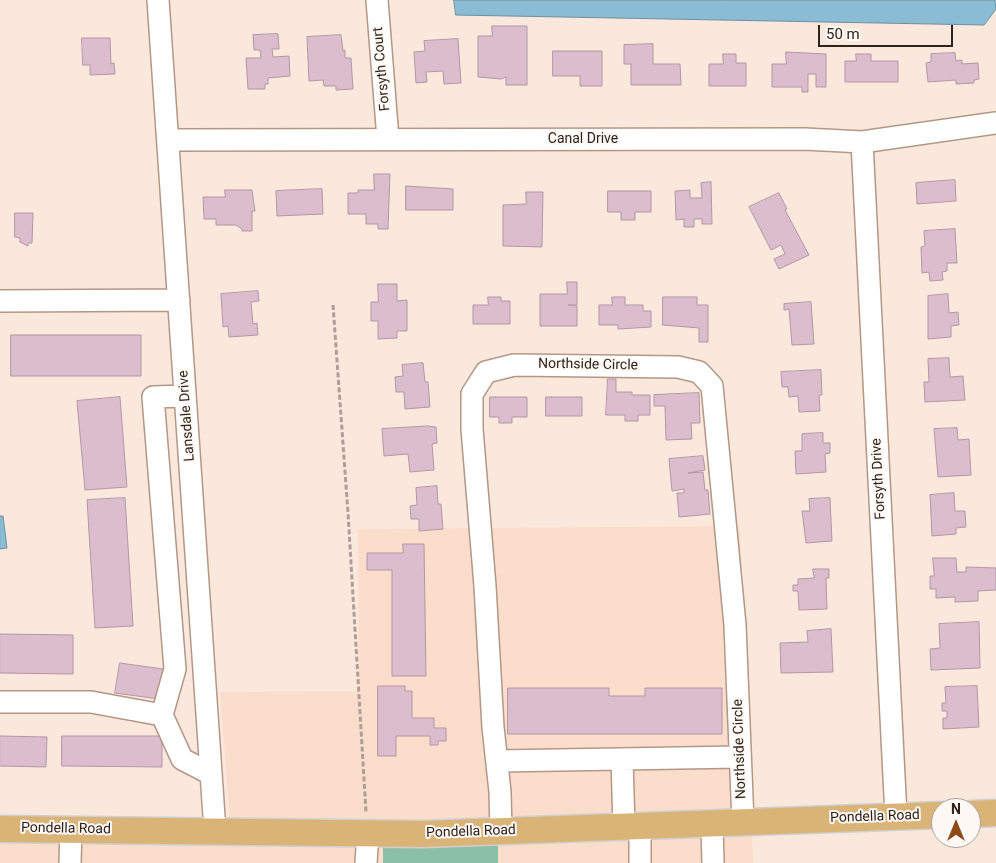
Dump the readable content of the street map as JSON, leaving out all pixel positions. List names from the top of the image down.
{
  "streets": {
    "main road": ["Pondella Road"],
    "street": [
      "Forsyth Court",
      "Canal Drive",
      "Northside Circle",
      "Lansdale Drive",
      "Forsyth Drive"
    ]
  },
  "crossings": [
    ["Forsyth Court", "Canal Drive"],
    ["Canal Drive", "Lansdale Drive"],
    ["Canal Drive", "Forsyth Drive"],
    ["Northside Circle", "Pondella Road"],
    ["Lansdale Drive", "Pondella Road"],
    ["Forsyth Drive", "Pondella Road"]
  ],
  "scale_bar": "50 m",
  "north": "top"
}
